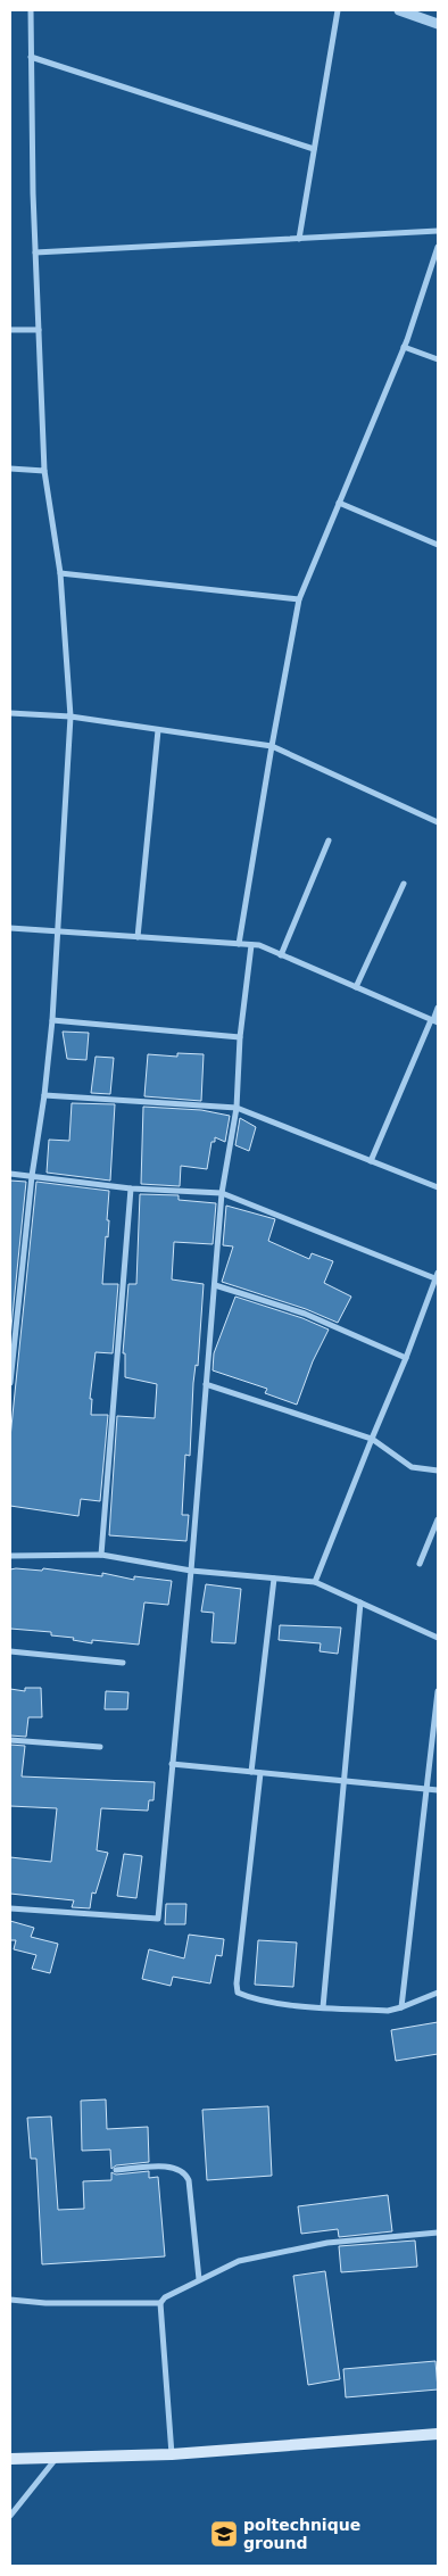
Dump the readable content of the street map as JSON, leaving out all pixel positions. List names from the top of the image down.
{
  "places": {
    "school or university": ["poltechnique ground"]
  }
}
